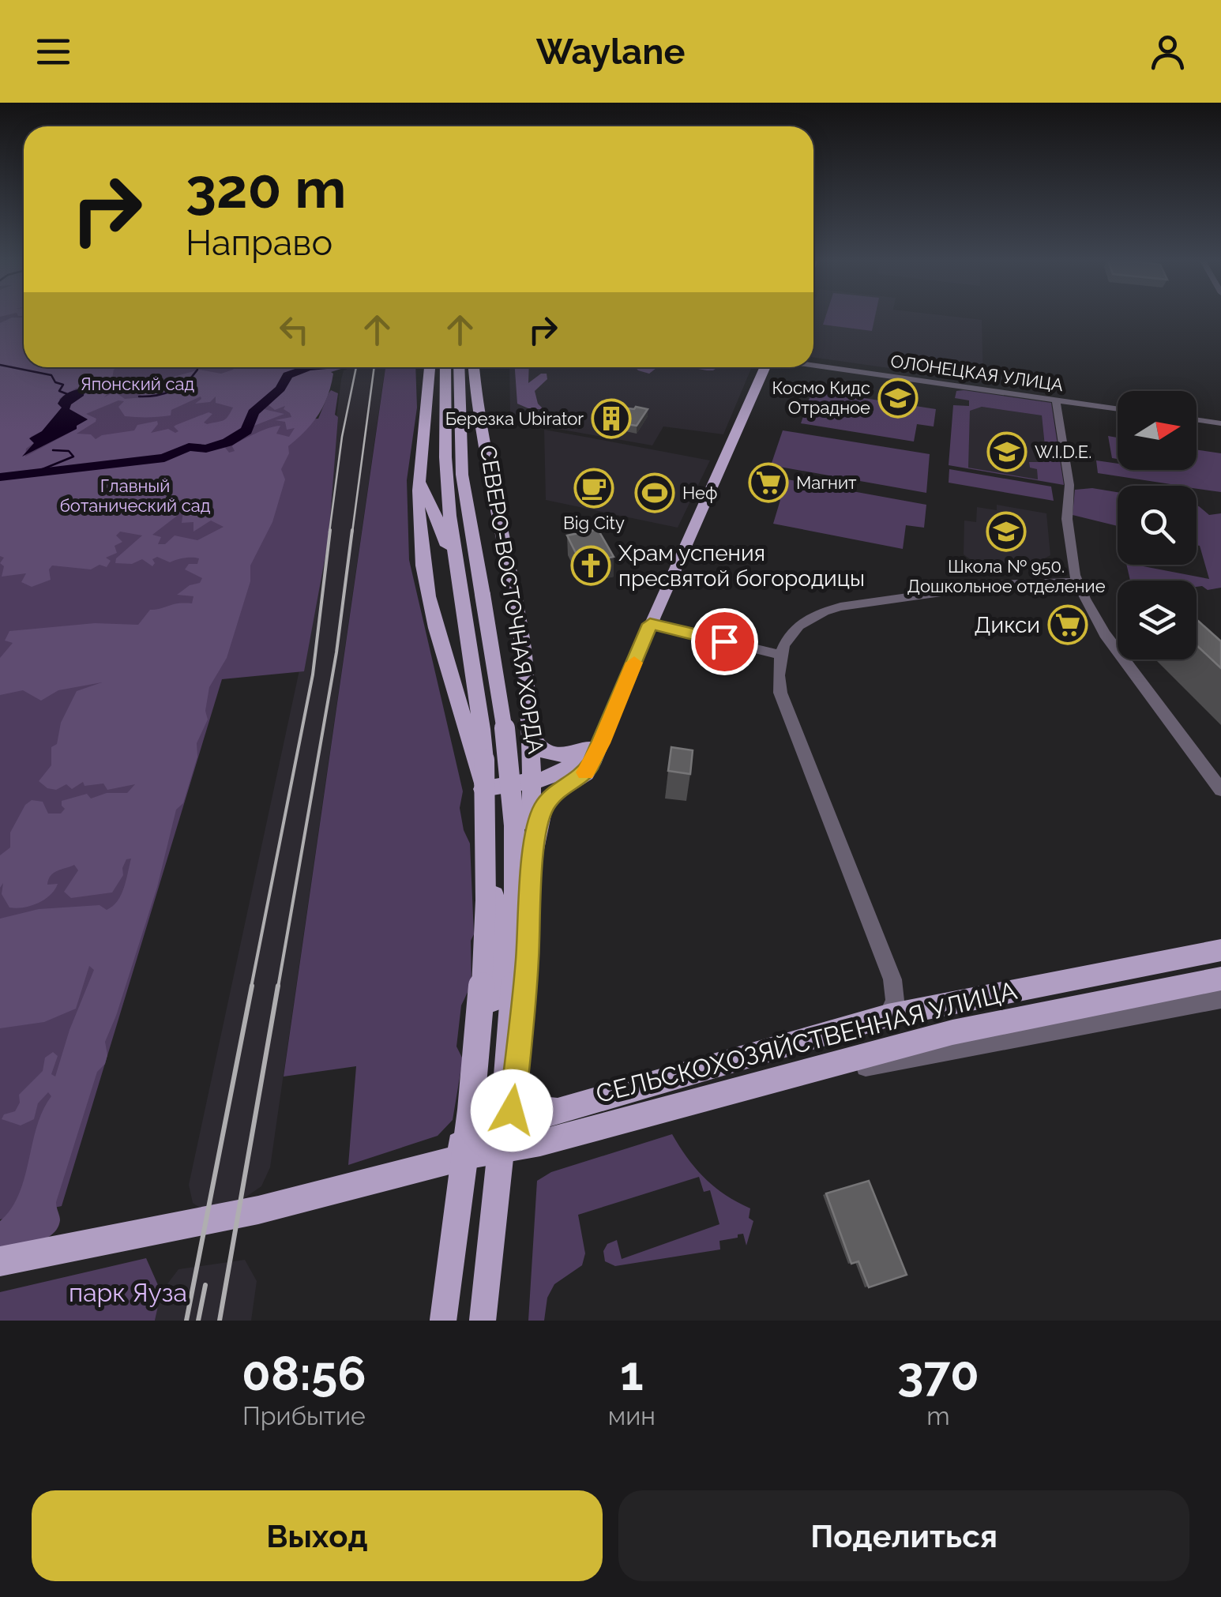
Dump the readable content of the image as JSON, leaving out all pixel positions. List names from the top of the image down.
{
  "streets": {
    "main road": ["СЕВЕРО-ВОСТОЧНАЯ ХОРДА", "СЕЛЬСКОХОЗЯЙСТВЕННАЯ УЛИЦА"],
    "street": ["ОЛОНЕЦКАЯ УЛИЦА"]
  },
  "parks": ["Японский сад", "Главный ботанический сад", "парк Яуза"],
  "places": {
    "school or university": ["Космо Кидс Отрадное", "W.I.D.E.", "Школа № 950. Дошкольное отделение"],
    "building": ["Березка Ubirator"],
    "supermarket": ["Магнит", "Дикси"],
    "cafe": ["Big City"],
    "sports": ["Неф"],
    "church": ["Храм успения пресвятой богородицы"]
  },
  "north": "right",
  "page": {
    "header": "Waylane",
    "turn": ["320 m", "Направо"],
    "eta": [
      "08:56",
      "Прибытие",
      "1",
      "мин",
      "370",
      "m"
    ],
    "buttons": ["Выход", "Поделиться"]
  }
}
